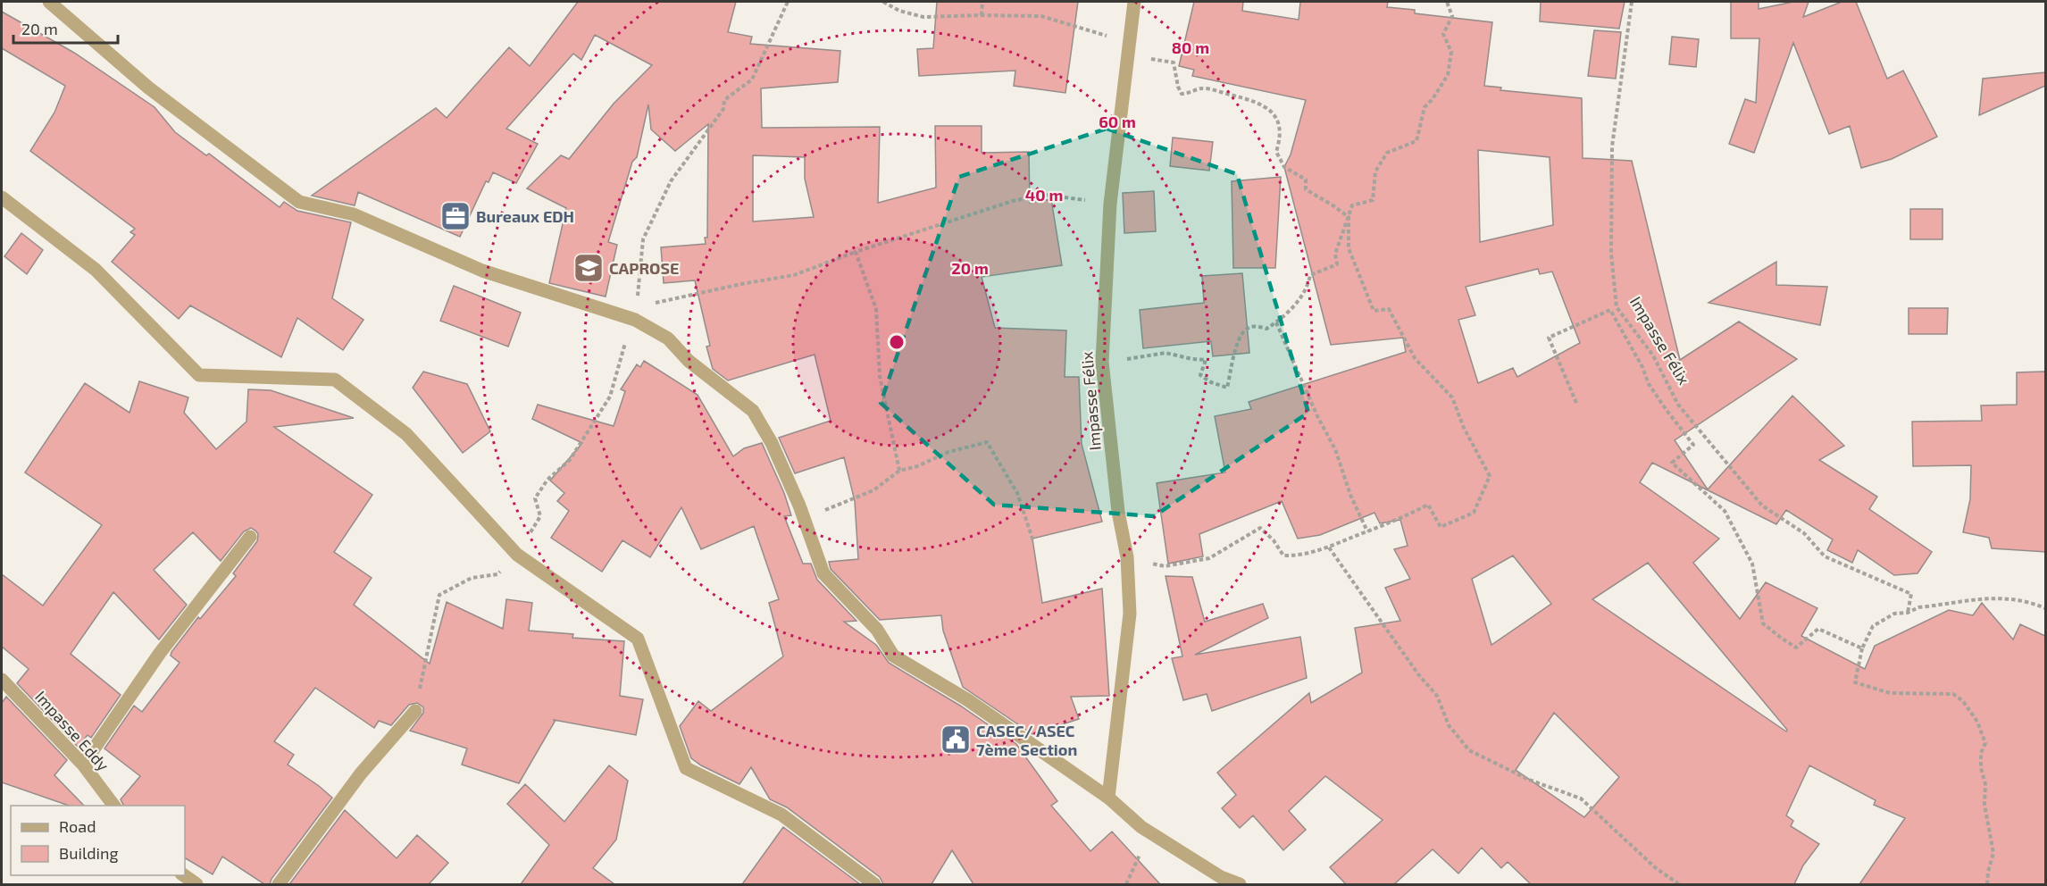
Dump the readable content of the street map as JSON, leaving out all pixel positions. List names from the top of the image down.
{
  "streets": {
    "street": ["Impasse Félix", "Impasse Eddy"]
  },
  "places": {
    "office": ["Bureaux EDH"],
    "school or university": ["CAPROSE"],
    "public building": ["CASEC/ ASEC 7ème Section"]
  },
  "legend": ["Road", "Building"],
  "scale_bar": "20 m",
  "rings": [
    "80 m",
    "60 m",
    "40 m",
    "20 m"
  ]
}
